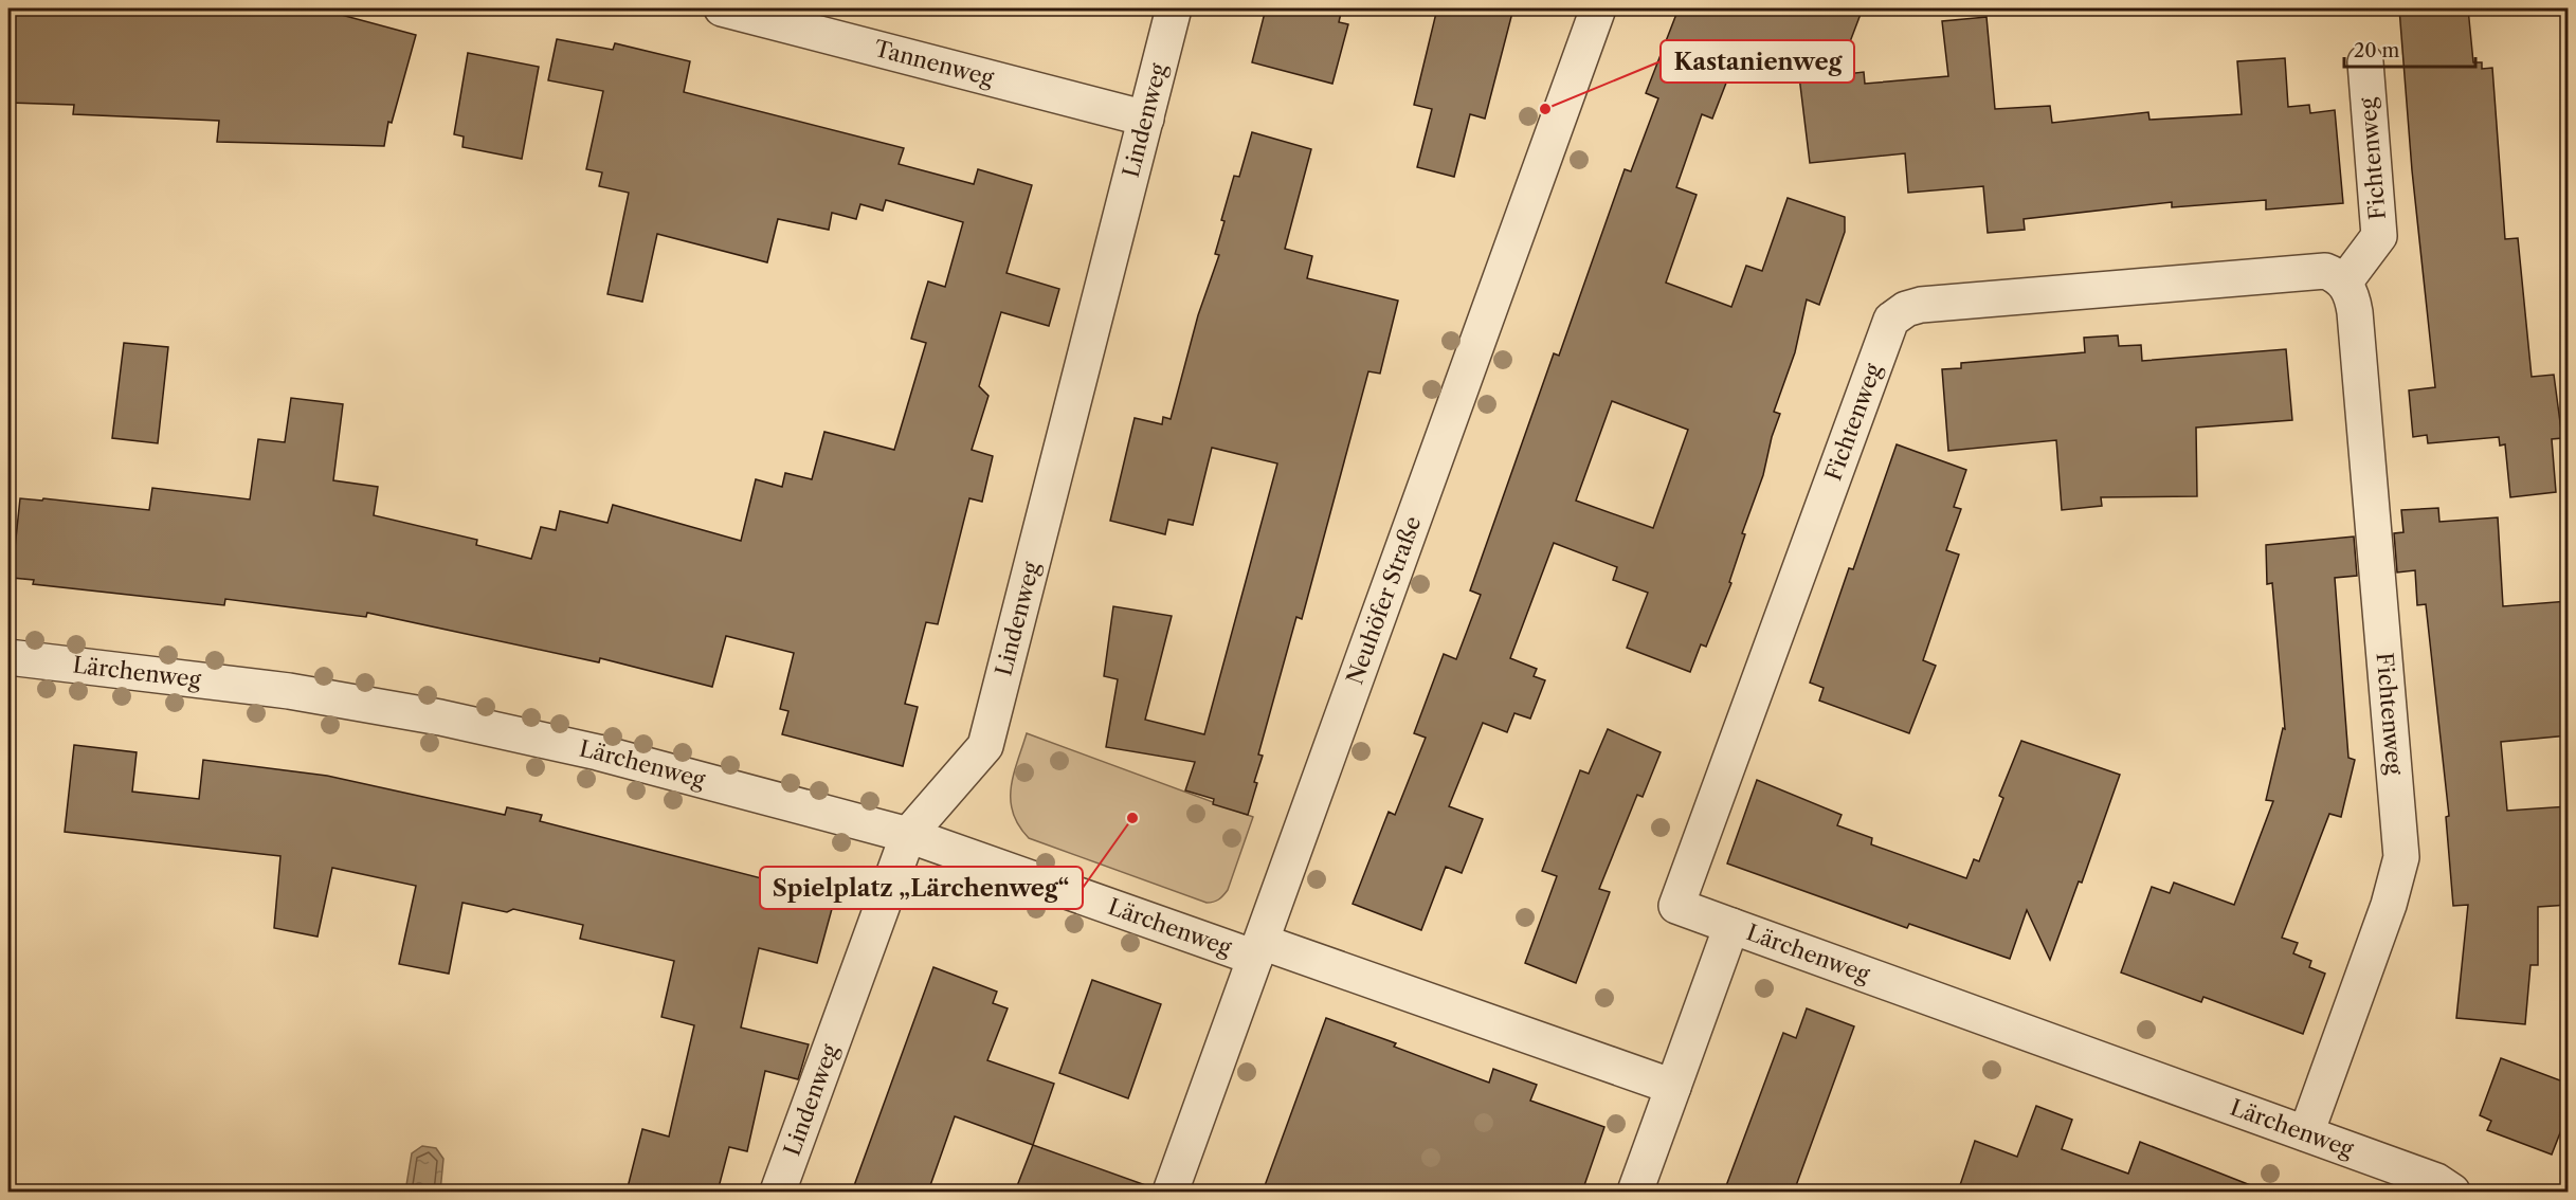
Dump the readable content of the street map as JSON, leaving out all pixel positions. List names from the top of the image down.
{
  "streets": {
    "street": [
      "Tannenweg",
      "Lindenweg",
      "Fichtenweg",
      "Neuhöfer Straße",
      "Lärchenweg"
    ]
  },
  "crossings": [
    ["Tannenweg", "Lindenweg"],
    ["Lindenweg", "Lärchenweg"],
    ["Fichtenweg", "Lärchenweg"],
    ["Neuhöfer Straße", "Lärchenweg"]
  ],
  "places": ["Kastanienweg", "Spielplatz „Lärchenweg“"],
  "scale_bar": "20 m"
}
